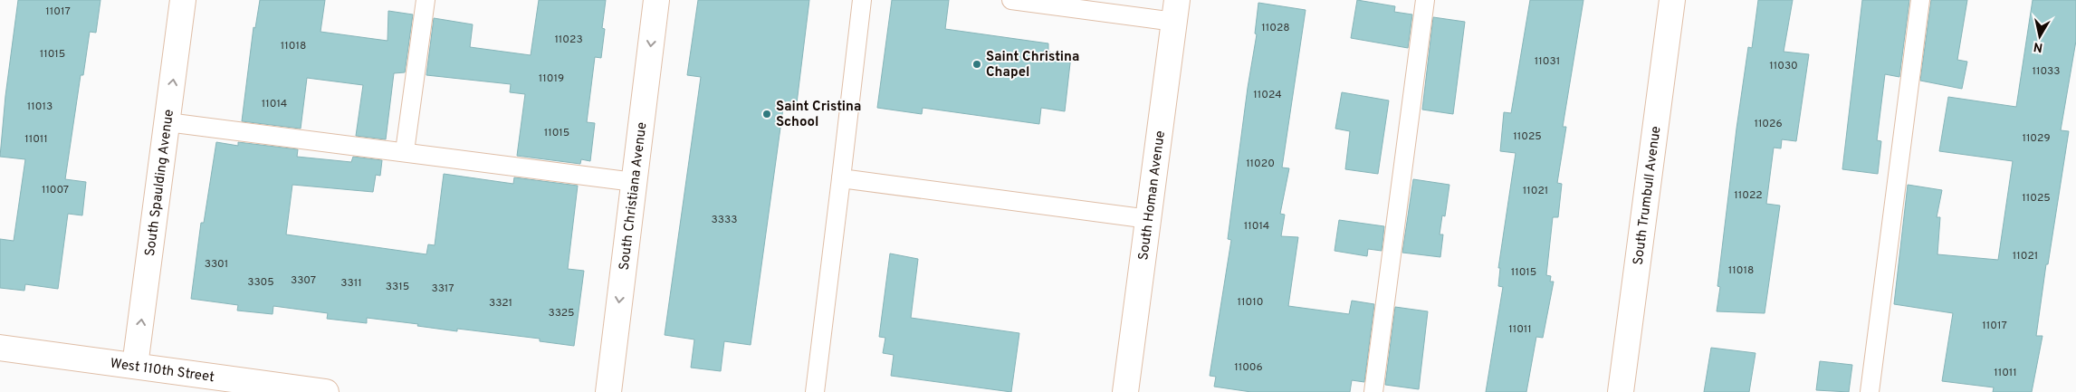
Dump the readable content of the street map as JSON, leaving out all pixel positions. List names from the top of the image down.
{
  "streets": {
    "street": [
      "South Spaulding Avenue",
      "South Christiana Avenue",
      "South Trumbull Avenue",
      "South Homan Avenue",
      "West 110th Street"
    ]
  },
  "crossings": [
    ["South Spaulding Avenue", "West 110th Street"]
  ],
  "one_way": ["South Spaulding Avenue", "South Christiana Avenue"],
  "places": ["Saint Christina Chapel", "Saint Cristina School"],
  "house_numbers": [
    "11017",
    "11028",
    "11023",
    "11018",
    "11015",
    "11031",
    "11030",
    "11033",
    "11019",
    "11024",
    "11014",
    "11013",
    "11026",
    "11015",
    "11025",
    "11029",
    "11011",
    "11020",
    "11007",
    "11021",
    "11022",
    "11025",
    "3333",
    "11014",
    "11021",
    "3301",
    "11018",
    "11015",
    "3307",
    "3305",
    "3311",
    "3315",
    "3317",
    "11010",
    "3321",
    "3325",
    "11017",
    "11011",
    "11006",
    "11011"
  ],
  "north": "bottom"
}
